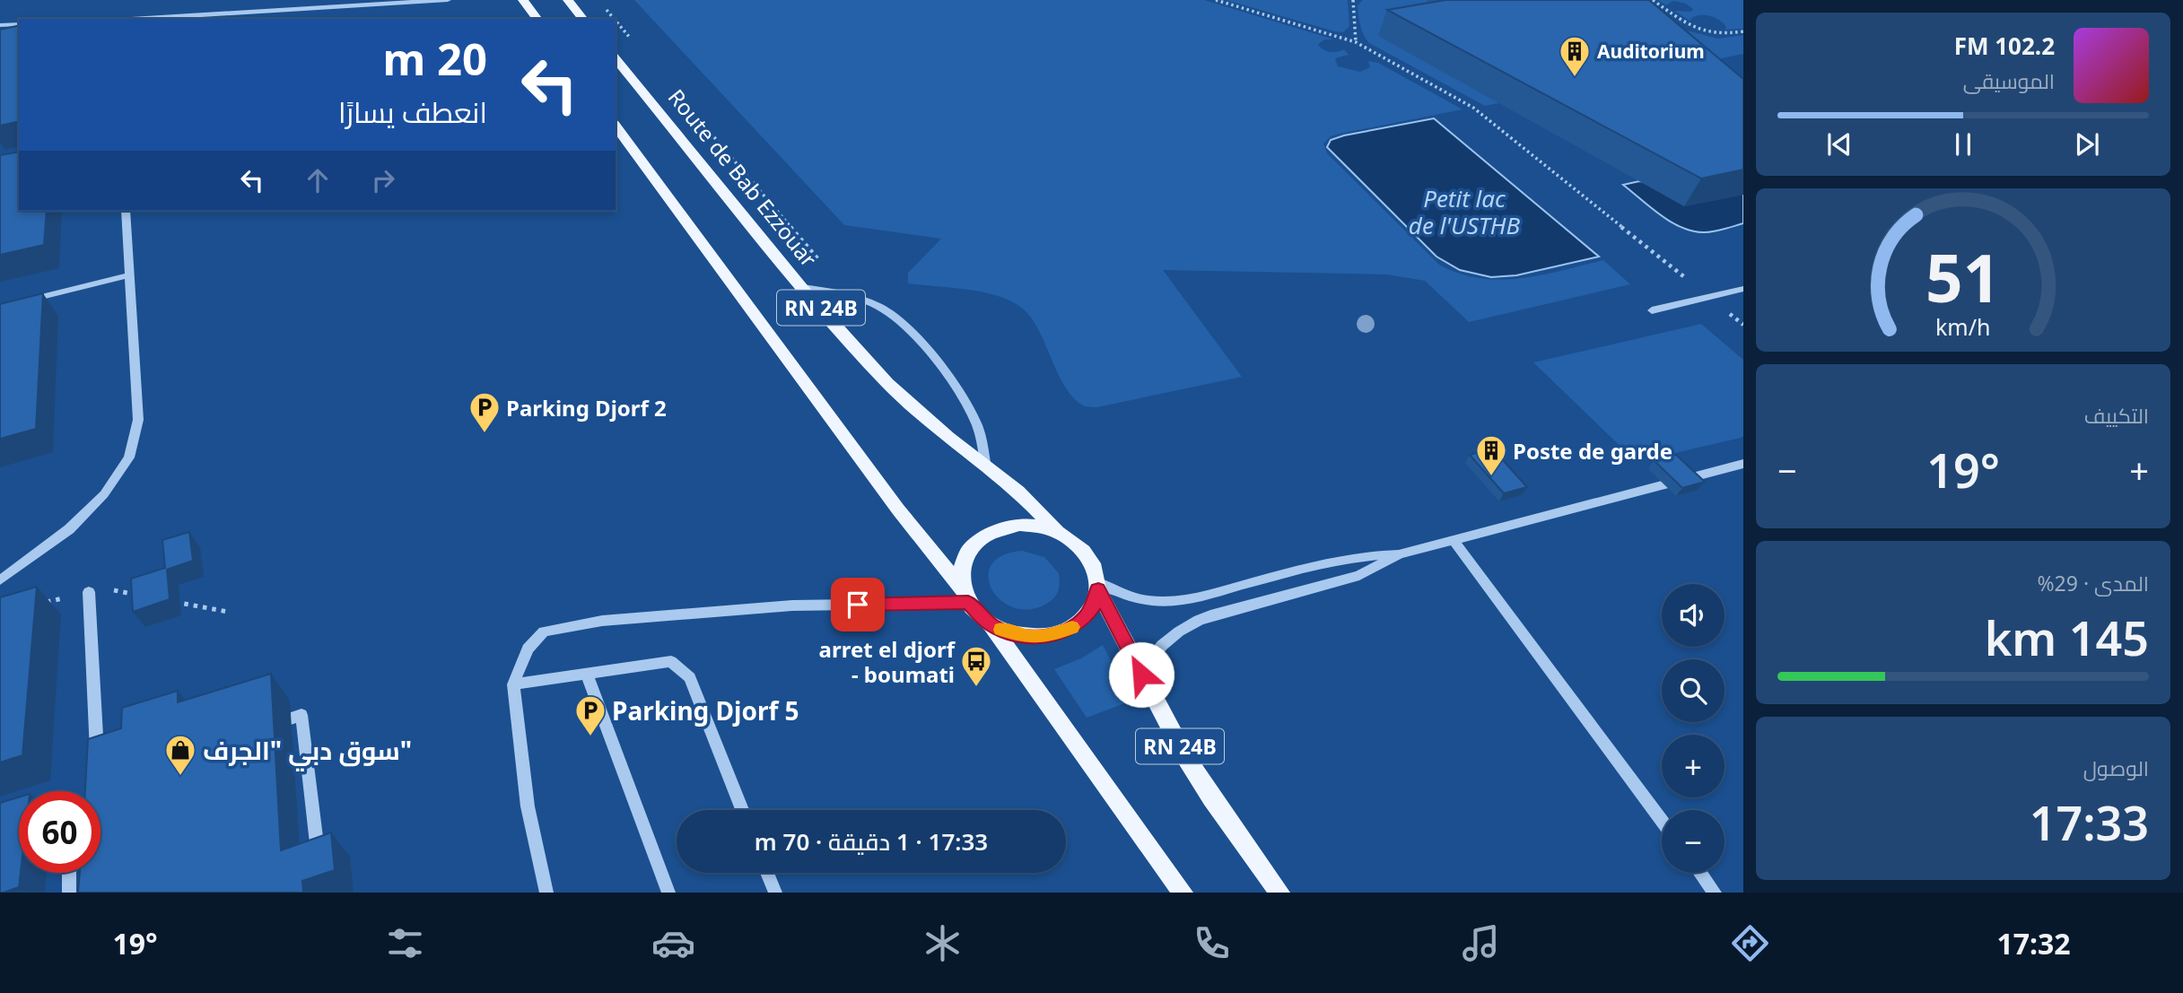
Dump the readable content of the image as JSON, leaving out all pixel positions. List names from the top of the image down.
{
  "streets": {
    "main road": ["Route de Bab Ezzouar", "RN 24B"]
  },
  "crossings": [
    ["Route de Bab Ezzouar", "RN 24B"]
  ],
  "water": ["Petit lac de l'USTHB"],
  "places": {
    "building": ["Auditorium", "Poste de garde"],
    "parking": ["Parking Djorf 2", "Parking Djorf 5"],
    "bus stop": ["arret el djorf - boumati"],
    "shop": ["سوق دبي \"الجرف\""]
  },
  "page": {
    "turn": ["20 m", "انعطف يسارًا"],
    "song": ["102.2 FM", "الموسيقى"],
    "tile": [
      "التكييف",
      ["المدى · 29%", "145 km"],
      ["الوصول", "17:33"]
    ],
    "heat": ["−", "19°", "+"],
    "map_buttons": ["+", "−"],
    "limit": "60",
    "trip": "17:33 · 1 دقيقة · 70 m",
    "tabs": ["17:32", "19°"],
    "gauge": ["51", "km/h"]
  }
}
